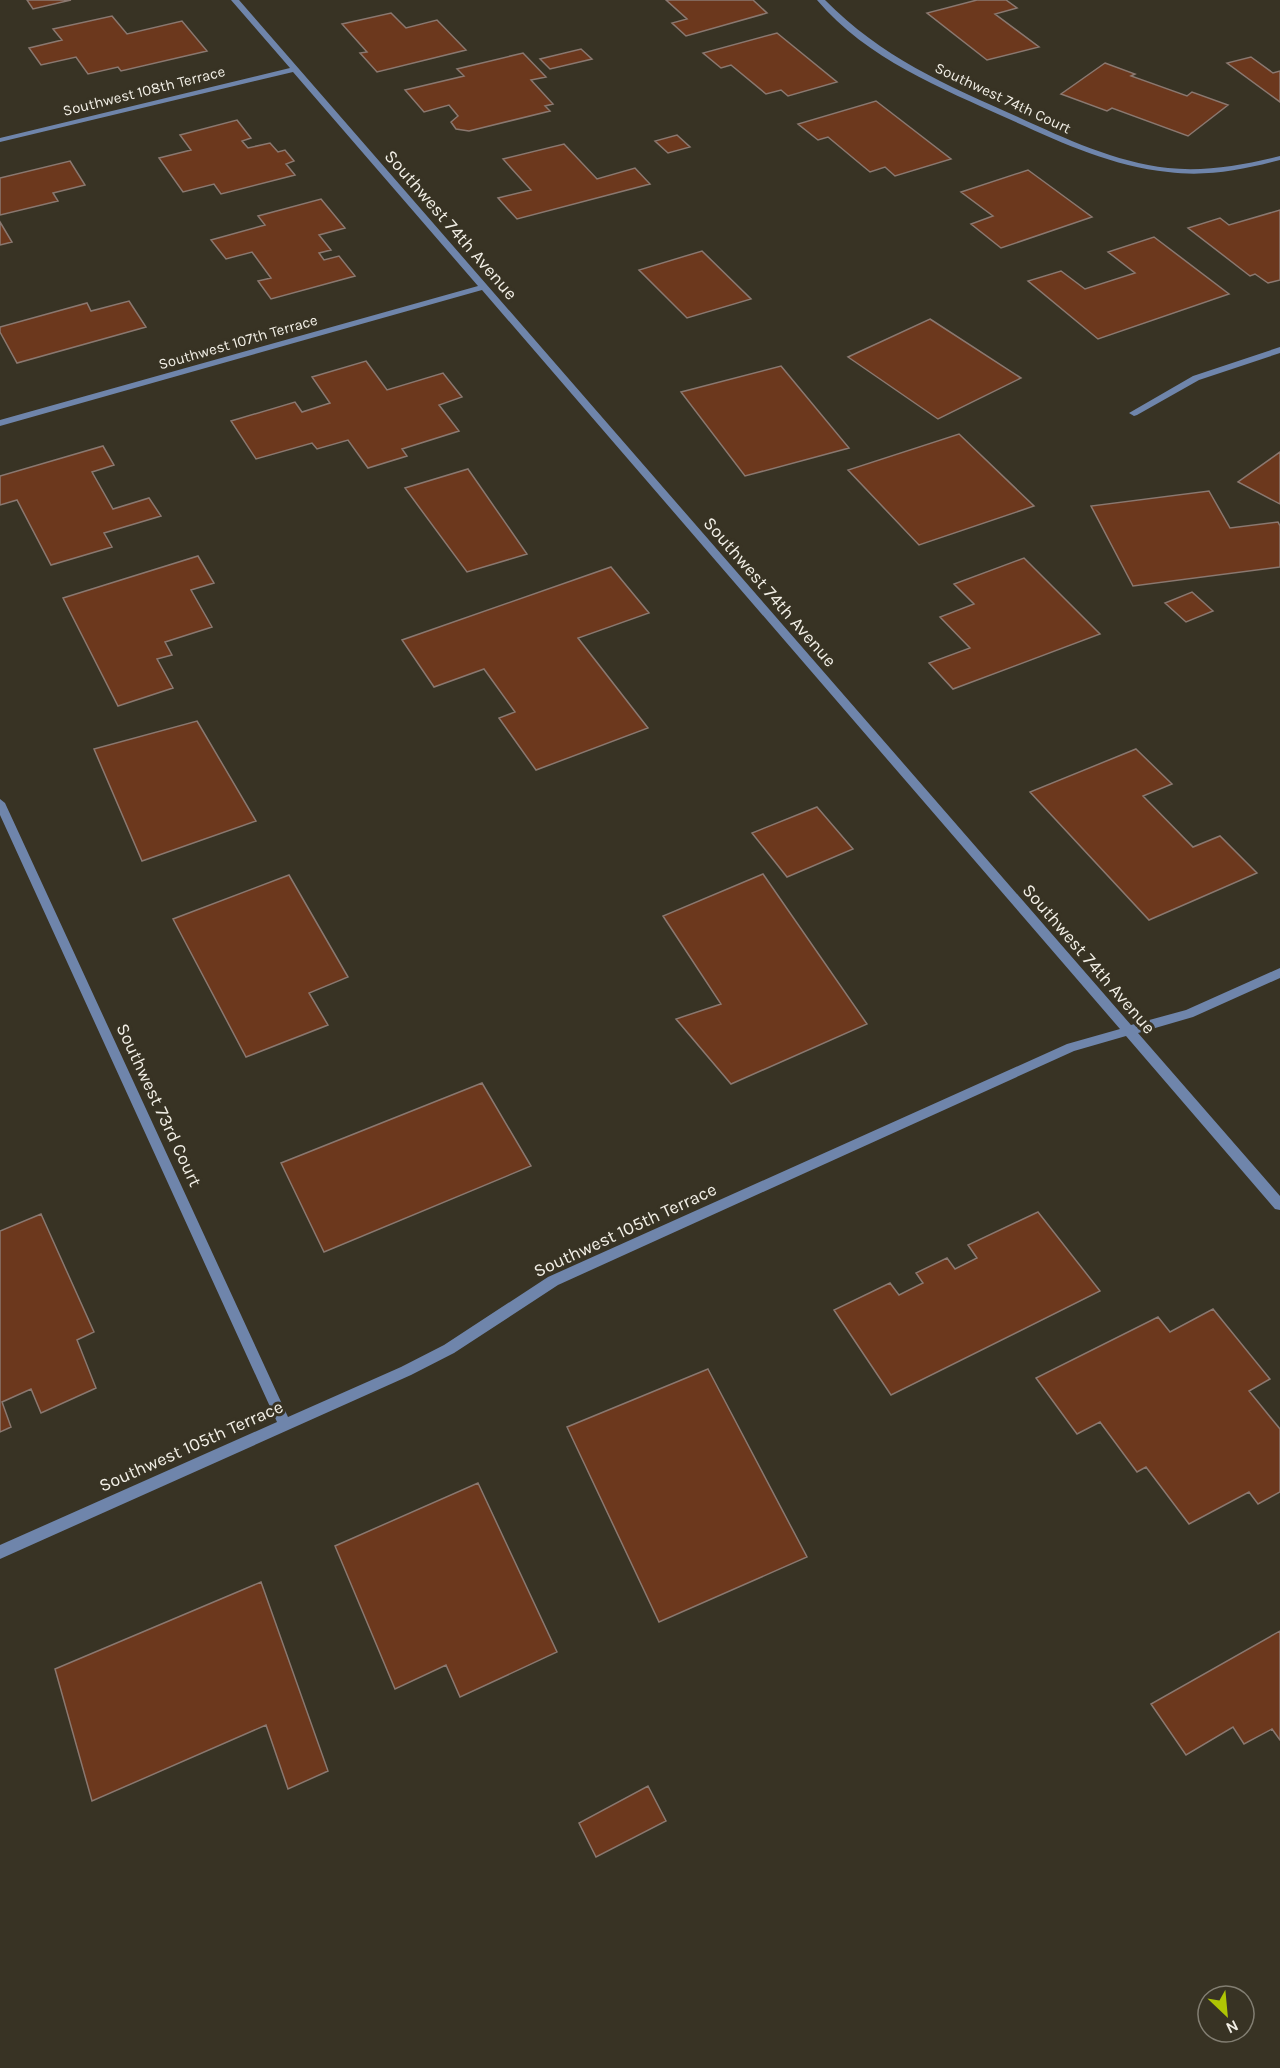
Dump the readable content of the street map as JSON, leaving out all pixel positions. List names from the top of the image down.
{
  "streets": {
    "street": [
      "Southwest 108th Terrace",
      "Southwest 74th Court",
      "Southwest 74th Avenue",
      "Southwest 107th Terrace",
      "Southwest 73rd Court",
      "Southwest 105th Terrace"
    ]
  },
  "crossings": [
    ["Southwest 108th Terrace", "Southwest 74th Avenue"],
    ["Southwest 74th Avenue", "Southwest 107th Terrace"],
    ["Southwest 74th Avenue", "Southwest 105th Terrace"],
    ["Southwest 73rd Court", "Southwest 105th Terrace"]
  ],
  "north": "bottom right"
}
